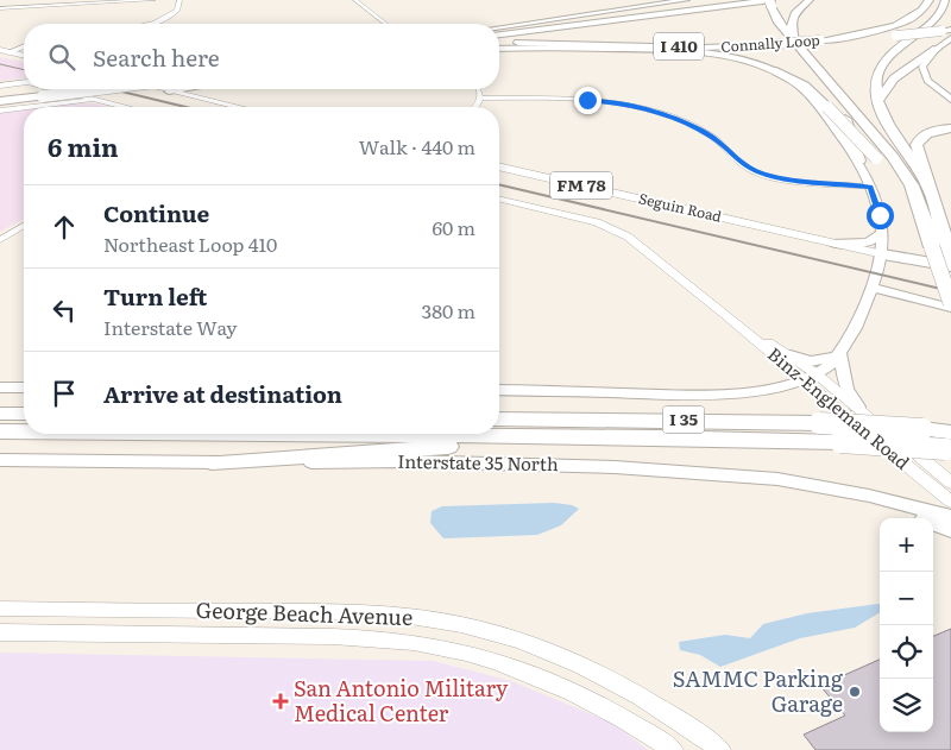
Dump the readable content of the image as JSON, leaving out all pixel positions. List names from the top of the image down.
{
  "streets": {
    "highway": ["Connally Loop", "I 410", "I 35"],
    "main road": ["FM 78", "Seguin Road", "Interstate 35 North"],
    "street": ["Binz-Engleman Road", "George Beach Avenue"]
  },
  "crossings": [
    ["FM 78", "Seguin Road"]
  ],
  "places": {
    "other": ["SAMMC Parking Garage"],
    "health": ["San Antonio Military Medical Center"]
  },
  "page": {
    "search": "Search here",
    "heading": ["6 min", "Walk · 440 m"],
    "list": [
      ["Continue", "Northeast Loop 410", "60 m"],
      ["Turn left", "Interstate Way", "380 m"],
      "Arrive at destination"
    ],
    "map_buttons": ["+", "−"]
  }
}
